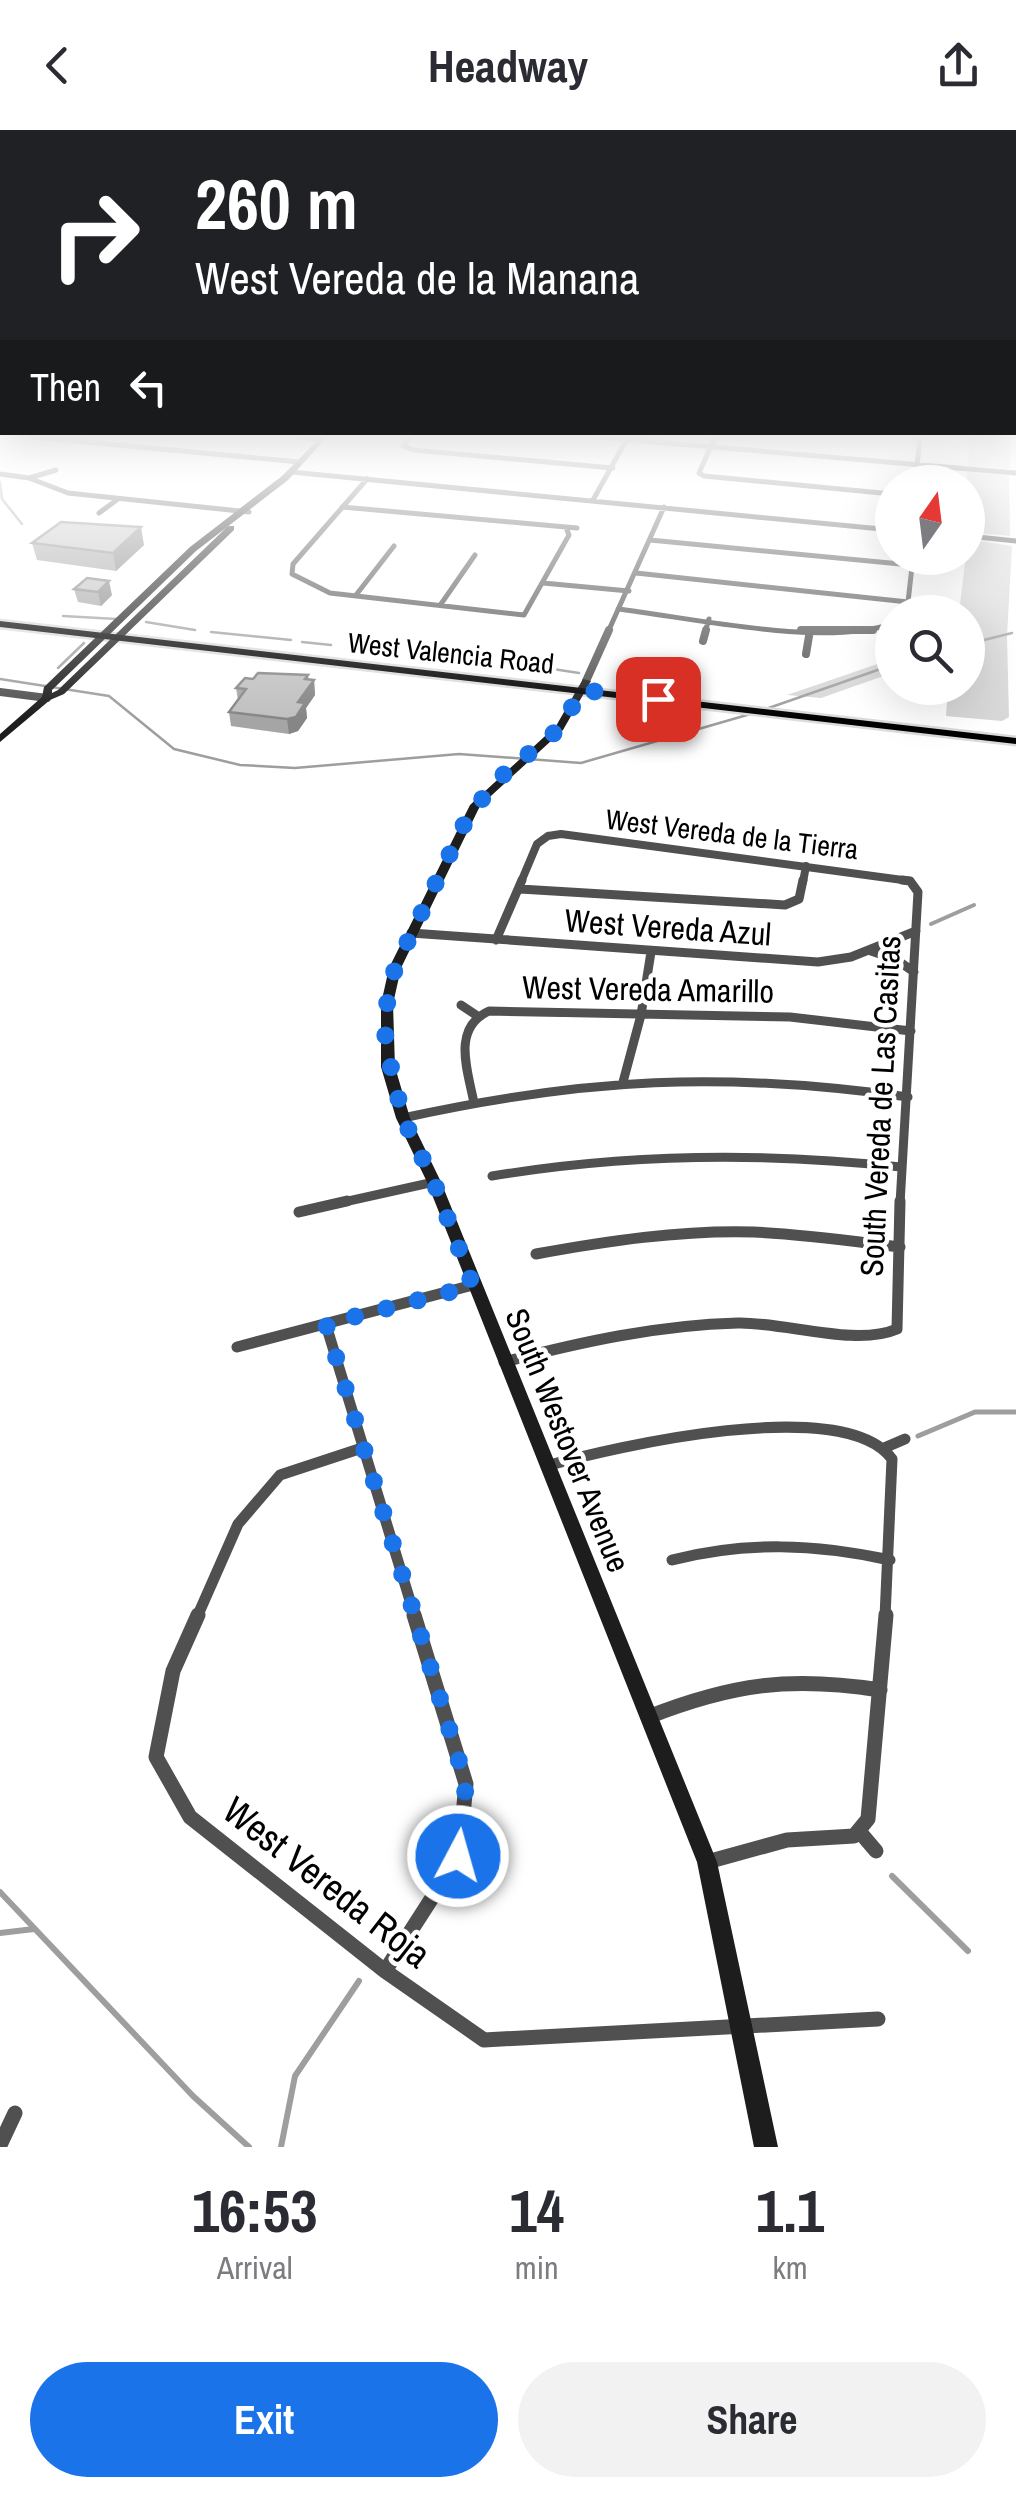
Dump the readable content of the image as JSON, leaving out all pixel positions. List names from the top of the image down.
{
  "streets": {
    "main road": ["West Valencia Road"],
    "street": [
      "West Vereda de la Tierra",
      "West Vereda Azul",
      "West Vereda Amarillo",
      "South Vereda de Las Casitas",
      "South Westover Avenue",
      "West Vereda Roja"
    ]
  },
  "crossings": [
    ["West Valencia Road", "South Westover Avenue"],
    ["West Vereda de la Tierra", "South Vereda de Las Casitas"],
    ["West Vereda Azul", "South Vereda de Las Casitas"],
    ["West Vereda Azul", "South Westover Avenue"],
    ["West Vereda Amarillo", "South Vereda de Las Casitas"],
    ["South Vereda de Las Casitas", "South Westover Avenue"],
    ["South Westover Avenue", "West Vereda Roja"]
  ],
  "north": "top",
  "page": {
    "header": "Headway",
    "turn": ["260 m", "West Vereda de la Manana"],
    "then": "Then",
    "eta": [
      "16:53",
      "Arrival",
      "14",
      "min",
      "1.1",
      "km"
    ],
    "buttons": ["Exit", "Share"]
  }
}
